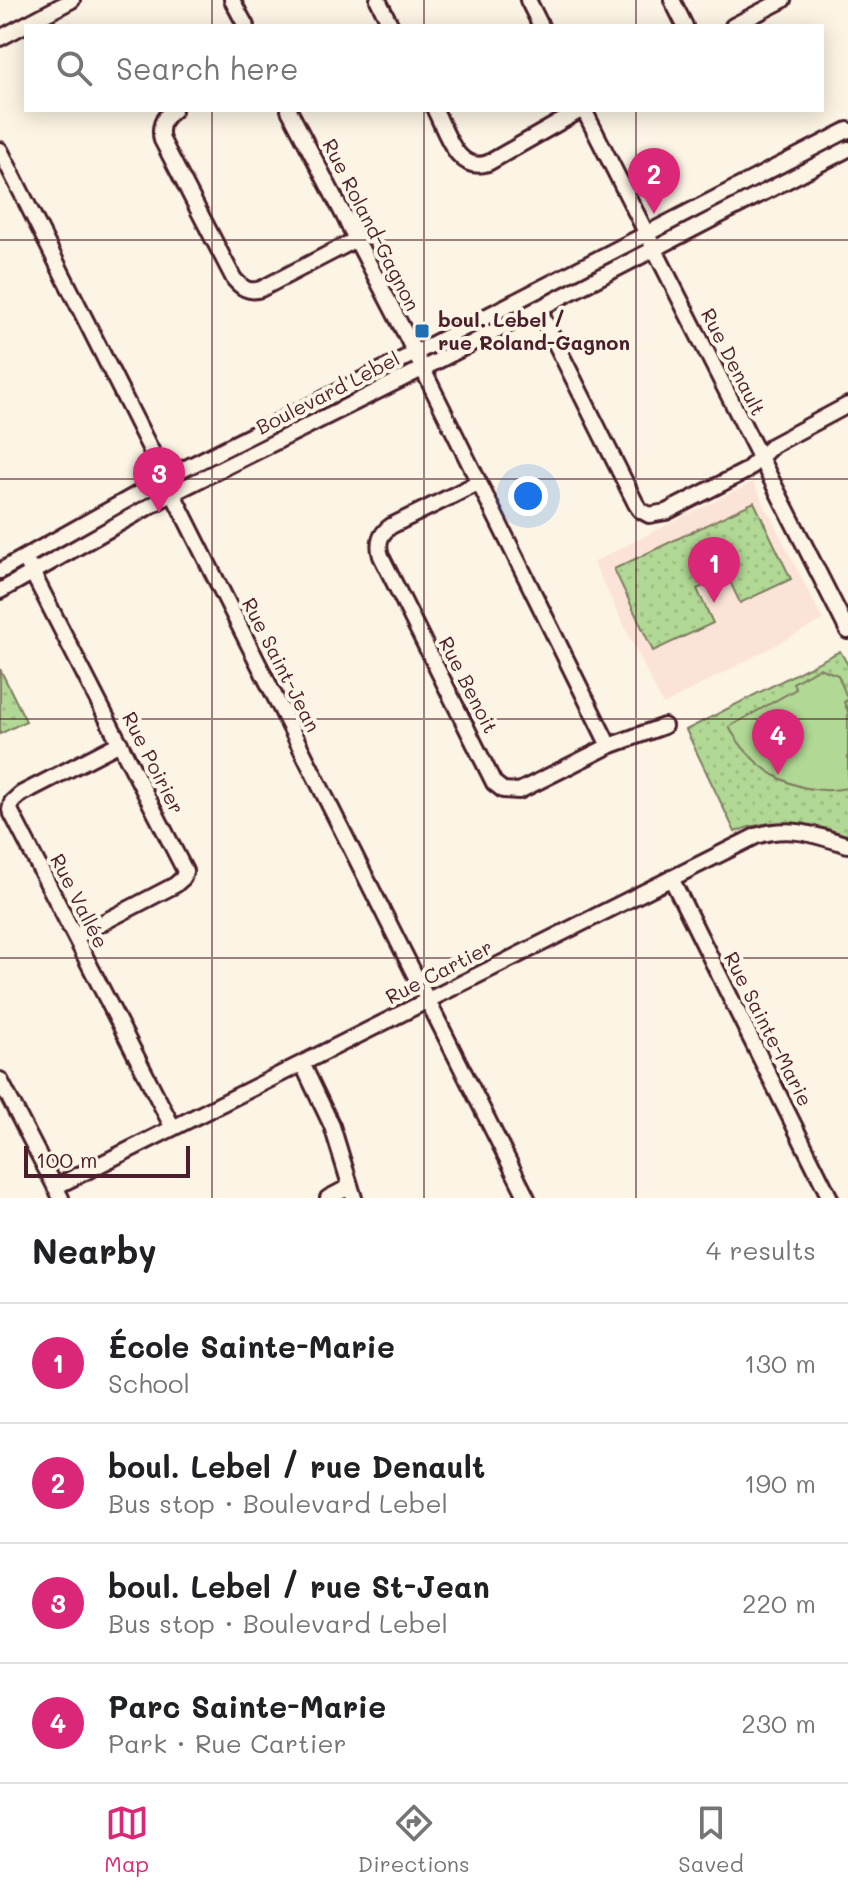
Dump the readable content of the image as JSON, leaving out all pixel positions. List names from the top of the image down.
{
  "streets": {
    "street": [
      "Rue Roland-Gagnon",
      "Rue Denault",
      "Boulevard Lebel",
      "Rue Saint-Jean",
      "Rue Benoit",
      "Rue Poirier",
      "Rue Vallée",
      "Rue Cartier",
      "Rue Sainte-Marie"
    ]
  },
  "crossings": [
    ["Rue Roland-Gagnon", "Boulevard Lebel"],
    ["Rue Roland-Gagnon", "Rue Benoit"],
    ["Rue Denault", "Boulevard Lebel"],
    ["Boulevard Lebel", "Rue Saint-Jean"],
    ["Boulevard Lebel", "Rue Poirier"],
    ["Rue Saint-Jean", "Rue Cartier"],
    ["Rue Poirier", "Rue Vallée"],
    ["Rue Vallée", "Rue Cartier"],
    ["Rue Cartier", "Rue Sainte-Marie"]
  ],
  "places": {
    "transit": ["boul. Lebel / rue Roland-Gagnon"]
  },
  "scale_bar": "100 m",
  "page": {
    "search": "Search here",
    "pins": [
      "2",
      "3",
      "1",
      "4"
    ],
    "scale": "100 m",
    "heading": ["Nearby", "4 results"],
    "list": [
      {
        "mark": "1",
        "name": "École Sainte-Marie",
        "note": "School",
        "value": "130 m"
      },
      {
        "mark": "2",
        "name": "boul. Lebel / rue Denault",
        "note": "Bus stop · Boulevard Lebel",
        "value": "190 m"
      },
      {
        "mark": "3",
        "name": "boul. Lebel / rue St-Jean",
        "note": "Bus stop · Boulevard Lebel",
        "value": "220 m"
      },
      {
        "mark": "4",
        "name": "Parc Sainte-Marie",
        "note": "Park · Rue Cartier",
        "value": "230 m"
      }
    ],
    "nav": ["Map", "Directions", "Saved"]
  }
}
